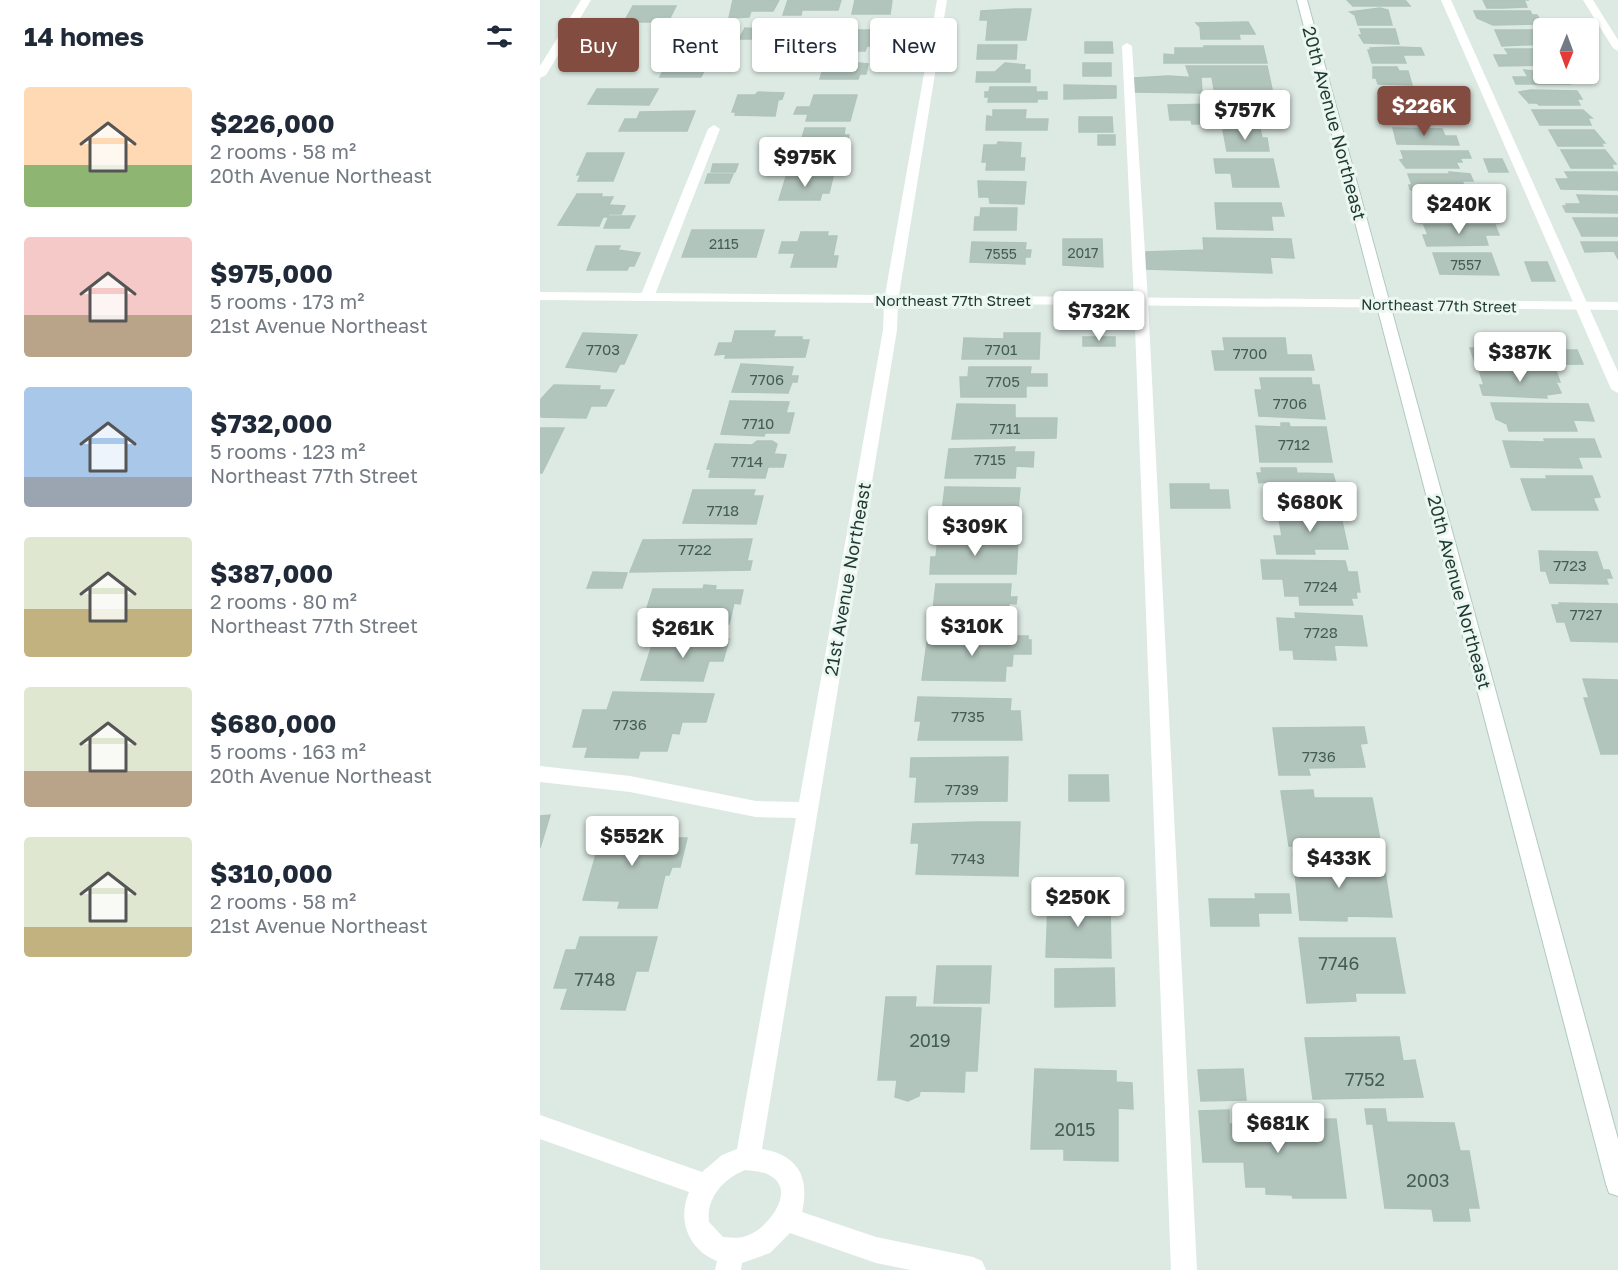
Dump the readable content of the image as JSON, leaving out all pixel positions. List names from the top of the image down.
{
  "streets": {
    "street": ["20th Avenue Northeast", "Northeast 77th Street", "21st Avenue Northeast"]
  },
  "crossings": [
    ["20th Avenue Northeast", "Northeast 77th Street"],
    ["Northeast 77th Street", "21st Avenue Northeast"]
  ],
  "house_numbers": [
    "2115",
    "2017",
    "7555",
    "7557",
    "7703",
    "7701",
    "7700",
    "7706",
    "7705",
    "7706",
    "7710",
    "7711",
    "7712",
    "7715",
    "7714",
    "7718",
    "7722",
    "7723",
    "7724",
    "7727",
    "7728",
    "7735",
    "7736",
    "7736",
    "7739",
    "7743",
    "7746",
    "7748",
    "2019",
    "7752",
    "2015",
    "2003"
  ],
  "north": "bottom",
  "page": {
    "heading": "14 homes",
    "chip": [
      "Buy",
      "Rent",
      "Filters",
      "New"
    ],
    "list": [
      {
        "name": "$226,000",
        "note": "2 rooms · 58 m² · 20th Avenue Northeast"
      },
      {
        "name": "$975,000",
        "note": "5 rooms · 173 m² · 21st Avenue Northeast"
      },
      {
        "name": "$732,000",
        "note": "5 rooms · 123 m² · Northeast 77th Street"
      },
      {
        "name": "$387,000",
        "note": "2 rooms · 80 m² · Northeast 77th Street"
      },
      {
        "name": "$680,000",
        "note": "5 rooms · 163 m² · 20th Avenue Northeast"
      },
      {
        "name": "$310,000",
        "note": "2 rooms · 58 m² · 21st Avenue Northeast"
      }
    ],
    "price": [
      "$226K",
      "$757K",
      "$975K",
      "$240K",
      "$732K",
      "$387K",
      "$680K",
      "$309K",
      "$310K",
      "$261K",
      "$552K",
      "$433K",
      "$250K",
      "$681K"
    ]
  }
}
